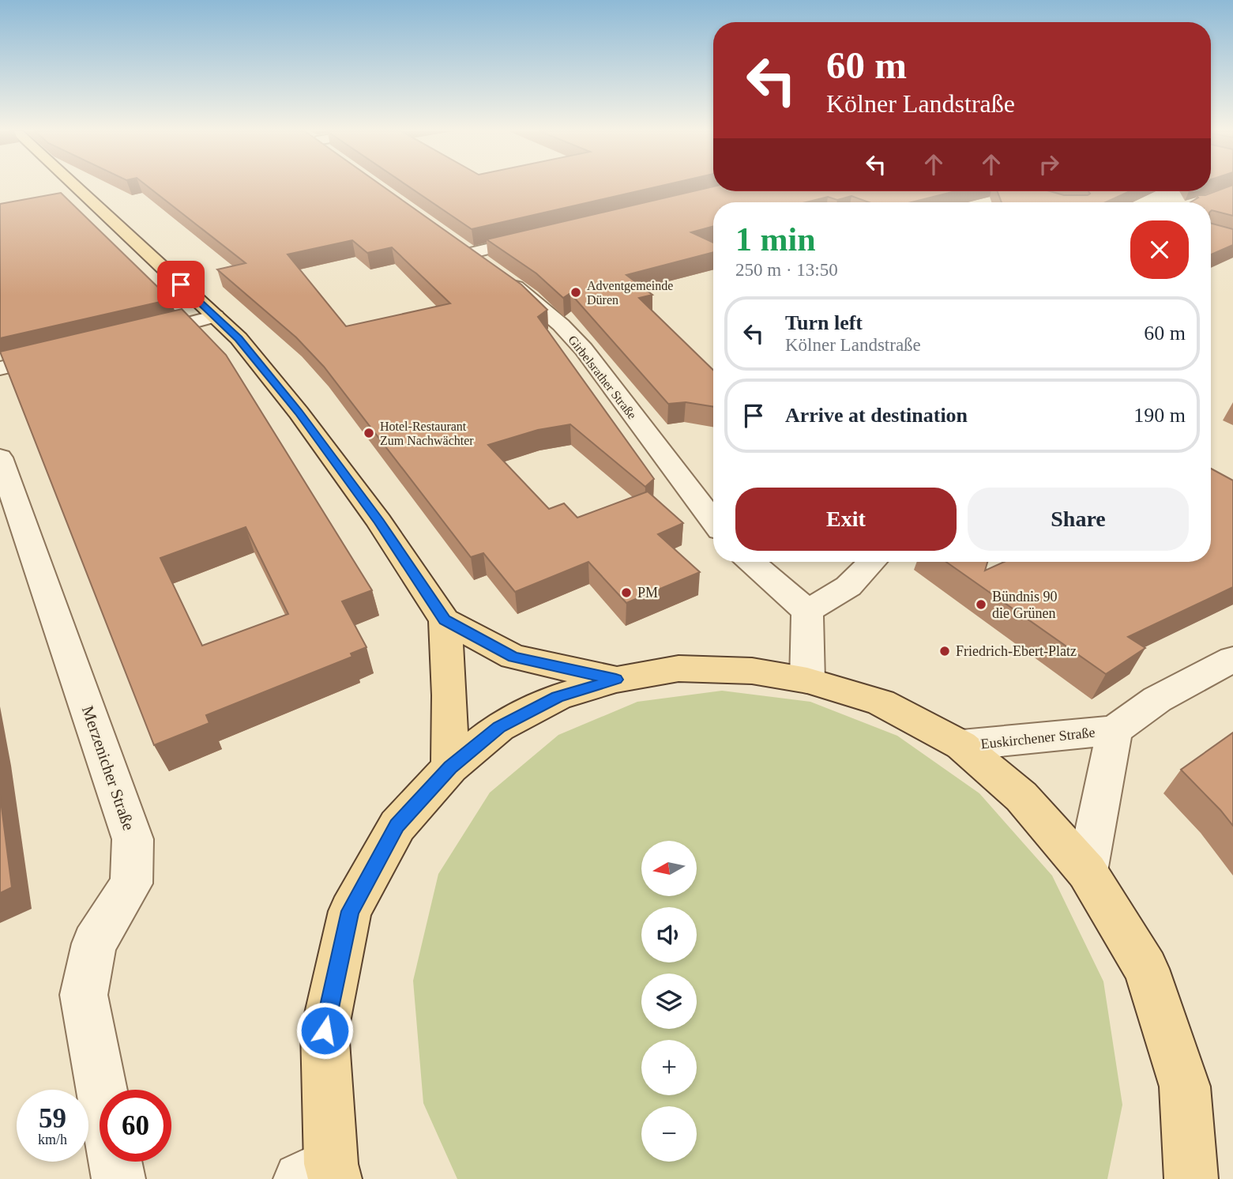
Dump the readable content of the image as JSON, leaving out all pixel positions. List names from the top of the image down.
{
  "streets": {
    "street": ["Girbelsrather Straße", "Euskirchener Straße", "Merzenicher Straße"]
  },
  "places": [
    "Adventgemeinde Düren",
    "Hotel-Restaurant Zum Nachwächter",
    "PM",
    "Bündnis 90 die Grünen",
    "Friedrich-Ebert-Platz"
  ],
  "north": "left",
  "page": {
    "turn": ["60 m", "Kölner Landstraße"],
    "heading": ["1 min", "250 m · 13:50"],
    "list": [
      {
        "name": "Turn left",
        "note": "Kölner Landstraße",
        "value": "60 m"
      },
      {
        "name": "Arrive at destination",
        "value": "190 m"
      }
    ],
    "buttons": ["Exit", "Share"],
    "map_buttons": ["+", "−"],
    "speed": "59 km/h",
    "limit": "60"
  }
}
